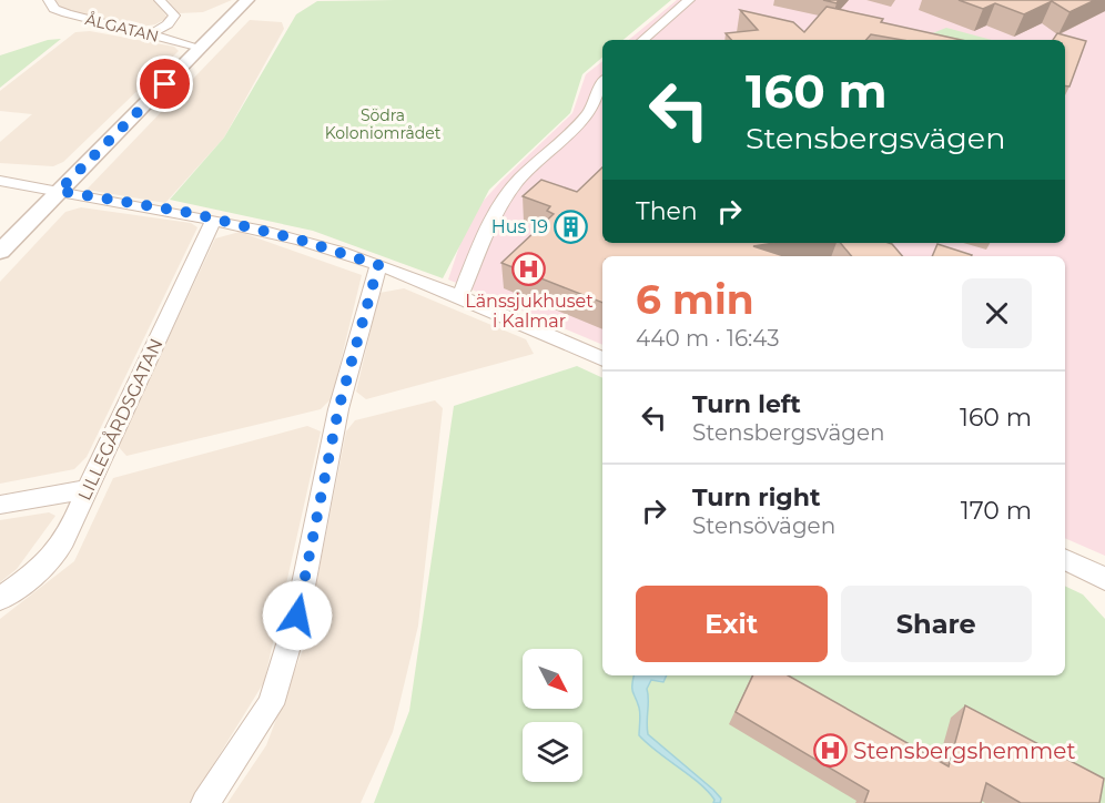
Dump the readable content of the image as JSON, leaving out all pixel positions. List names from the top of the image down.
{
  "streets": {
    "street": ["ÅLGATAN", "LILLEGÅRDSGATAN"]
  },
  "parks": ["Södra Koloniområdet"],
  "places": {
    "building": ["Hus 19"],
    "hospital": ["Länssjukhuset i Kalmar", "Stensbergshemmet"]
  },
  "north": "bottom right",
  "page": {
    "turn": ["160 m", "Stensbergsvägen"],
    "then": "Then",
    "heading": ["6 min", "440 m · 16:43"],
    "list": [
      {
        "name": "Turn left",
        "note": "Stensbergsvägen",
        "value": "160 m"
      },
      {
        "name": "Turn right",
        "note": "Stensövägen",
        "value": "170 m"
      }
    ],
    "buttons": ["Exit", "Share"]
  }
}
